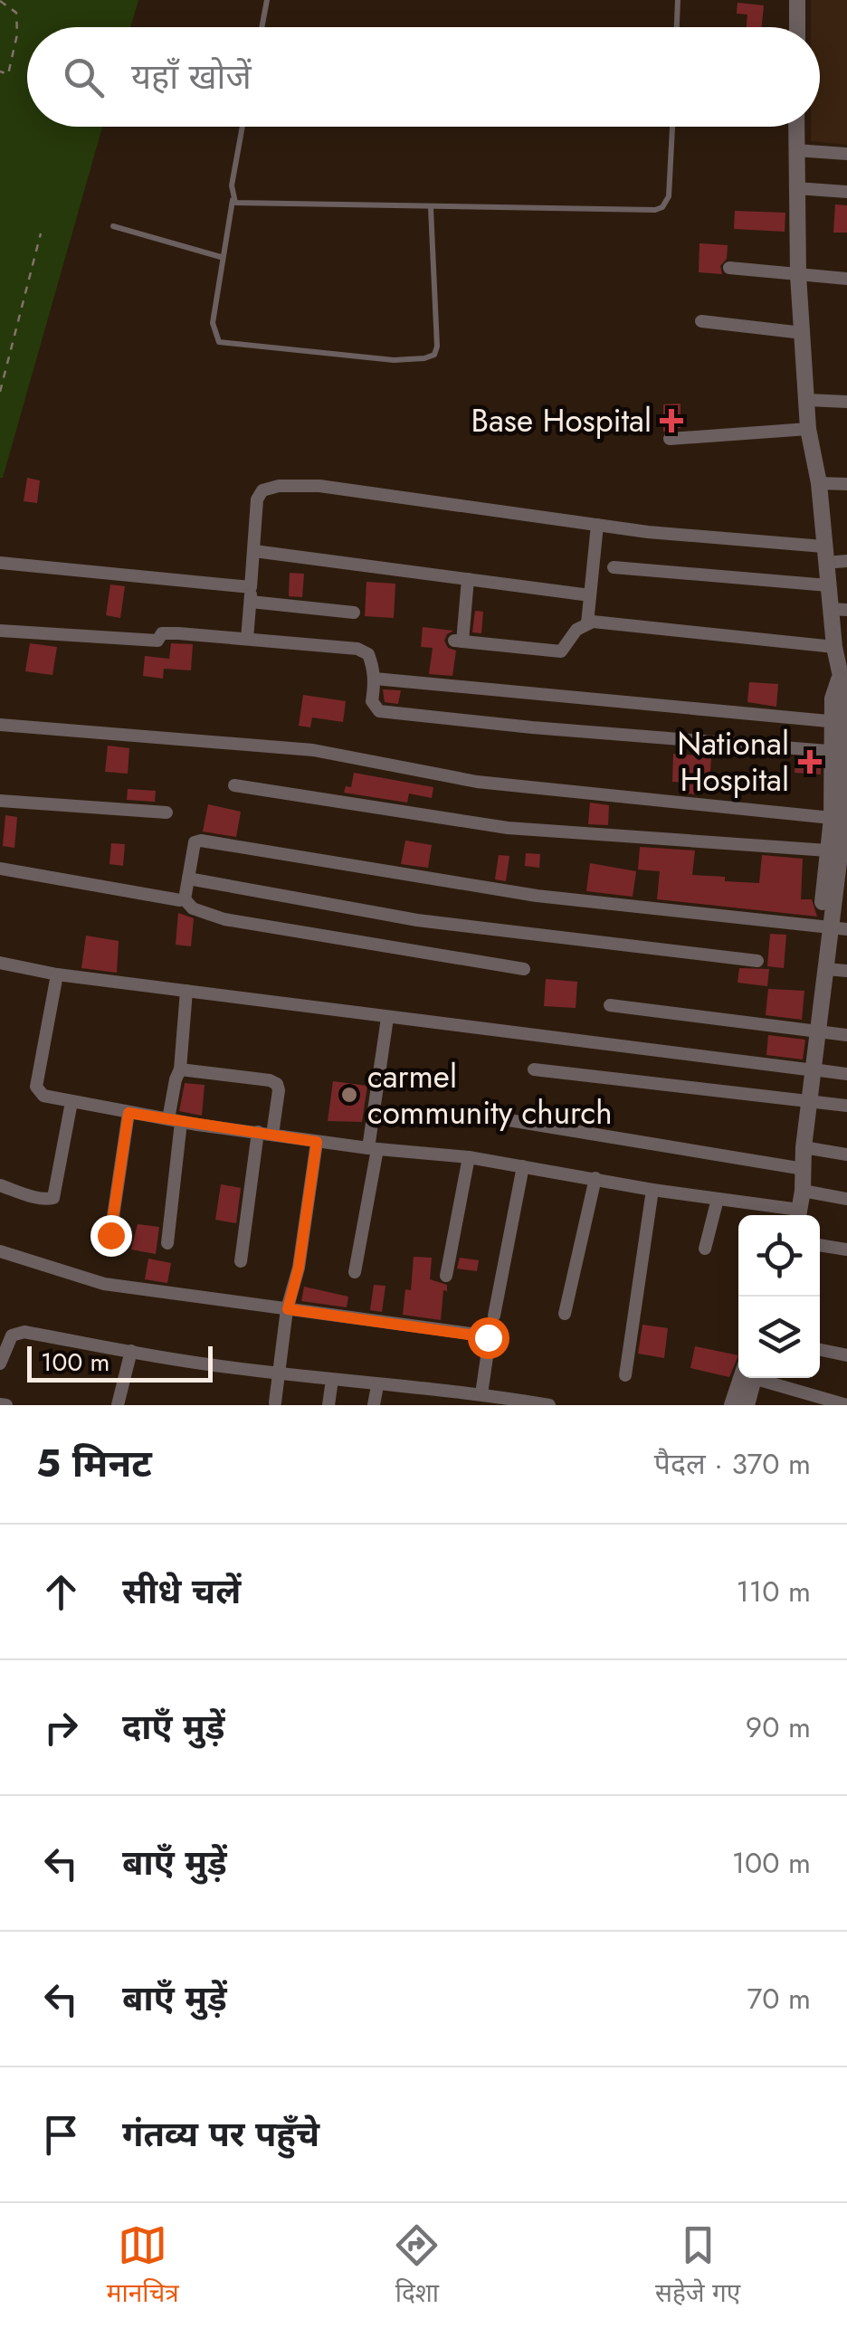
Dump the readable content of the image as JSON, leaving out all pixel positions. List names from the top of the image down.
{
  "places": {
    "health": ["Base Hospital", "National Hospital"],
    "other": ["carmel community church"]
  },
  "scale_bar": "100 m",
  "page": {
    "search": "यहाँ खोजें",
    "scale": "100 m",
    "heading": ["5 मिनट", "पैदल · 370 m"],
    "list": [
      ["सीधे चलें", "110 m"],
      ["दाएँ मुड़ें", "90 m"],
      ["बाएँ मुड़ें", "100 m"],
      ["बाएँ मुड़ें", "70 m"],
      "गंतव्य पर पहुँचे"
    ],
    "nav": ["मानचित्र", "दिशा", "सहेजे गए"]
  }
}
